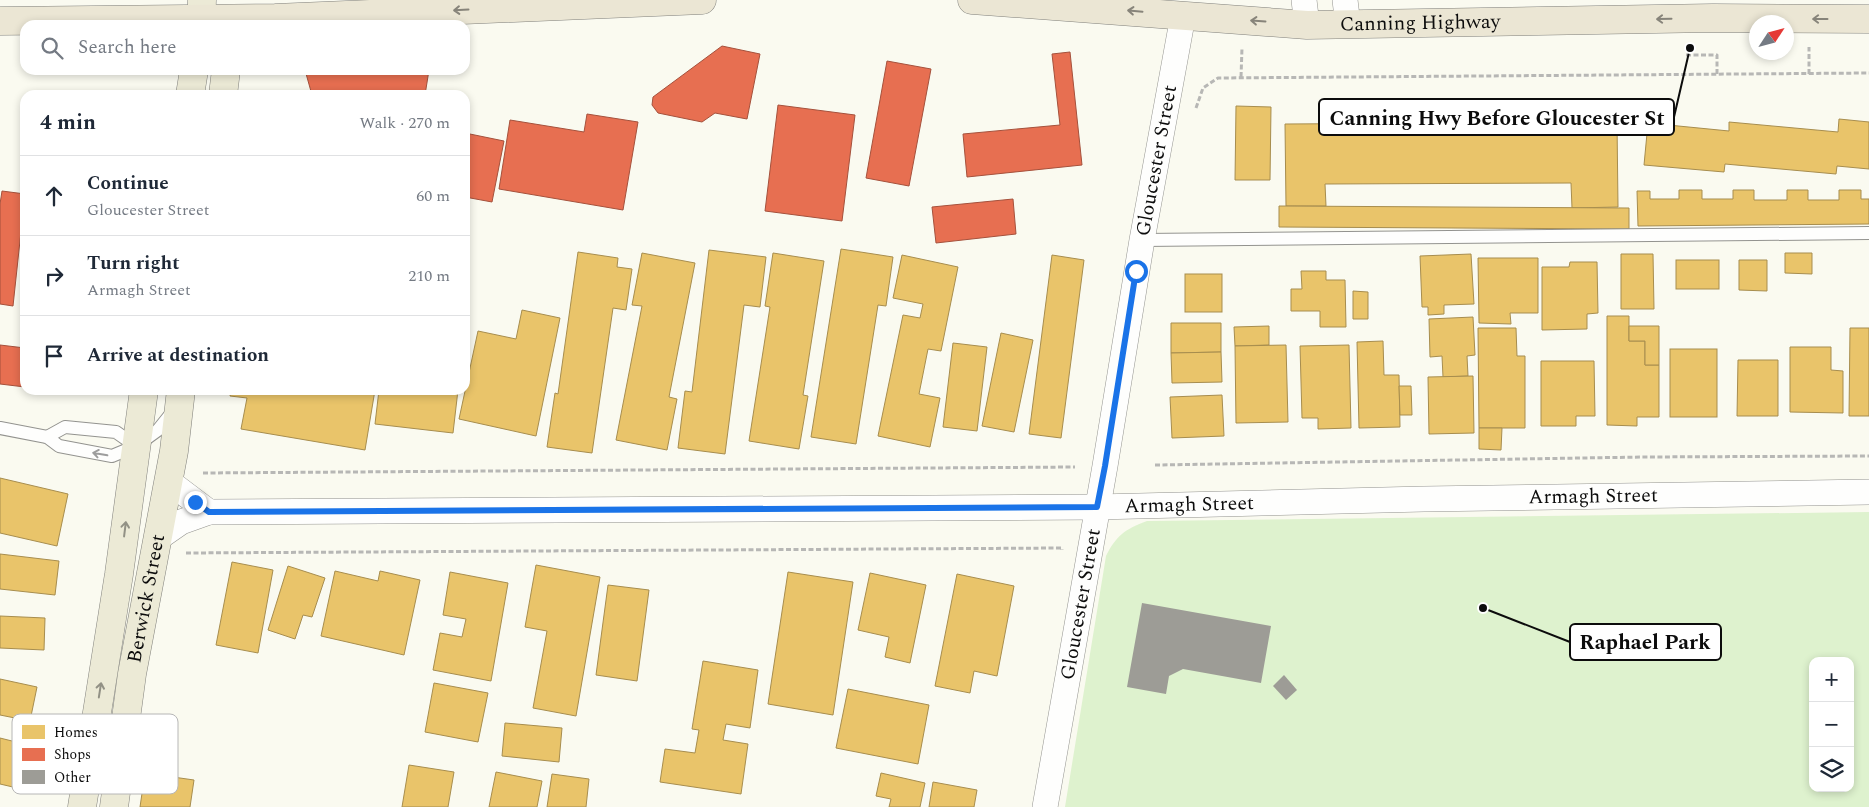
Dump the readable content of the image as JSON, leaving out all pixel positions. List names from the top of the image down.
{
  "streets": {
    "highway": ["Canning Highway"],
    "main road": ["Berwick Street"],
    "street": ["Gloucester Street", "Armagh Street"]
  },
  "crossings": [
    ["Canning Highway", "Gloucester Street"],
    ["Gloucester Street", "Armagh Street"],
    ["Armagh Street", "Berwick Street"]
  ],
  "one_way": ["Canning Highway"],
  "places": ["Canning Hwy Before Gloucester St", "Raphael Park"],
  "legend": ["Homes", "Shops", "Other"],
  "north": "top right",
  "page": {
    "search": "Search here",
    "heading": ["4 min", "Walk · 270 m"],
    "list": [
      ["Continue", "Gloucester Street", "60 m"],
      ["Turn right", "Armagh Street", "210 m"],
      "Arrive at destination"
    ],
    "map_buttons": ["+", "−"]
  }
}
